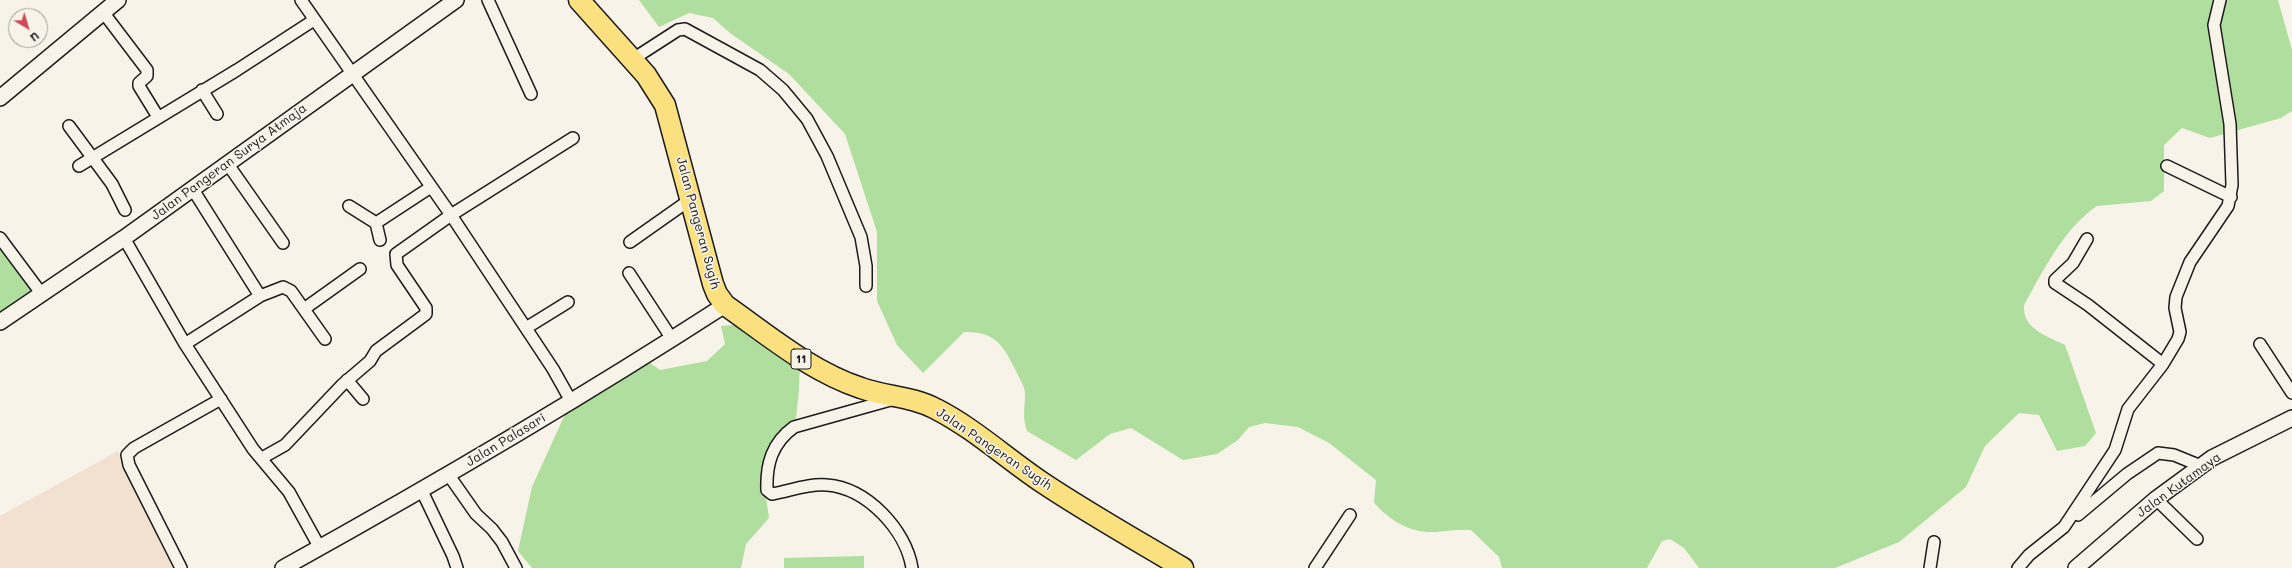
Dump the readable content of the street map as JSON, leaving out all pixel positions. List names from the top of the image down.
{
  "streets": {
    "highway": ["Jalan Pangeran Sugih", "11"],
    "street": ["Jalan Pangeran Surya Atmaja", "Jalan Palasari", "Jalan Kutamaya"]
  },
  "crossings": [
    ["Jalan Pangeran Sugih", "Jalan Palasari"]
  ],
  "north": "bottom right"
}
